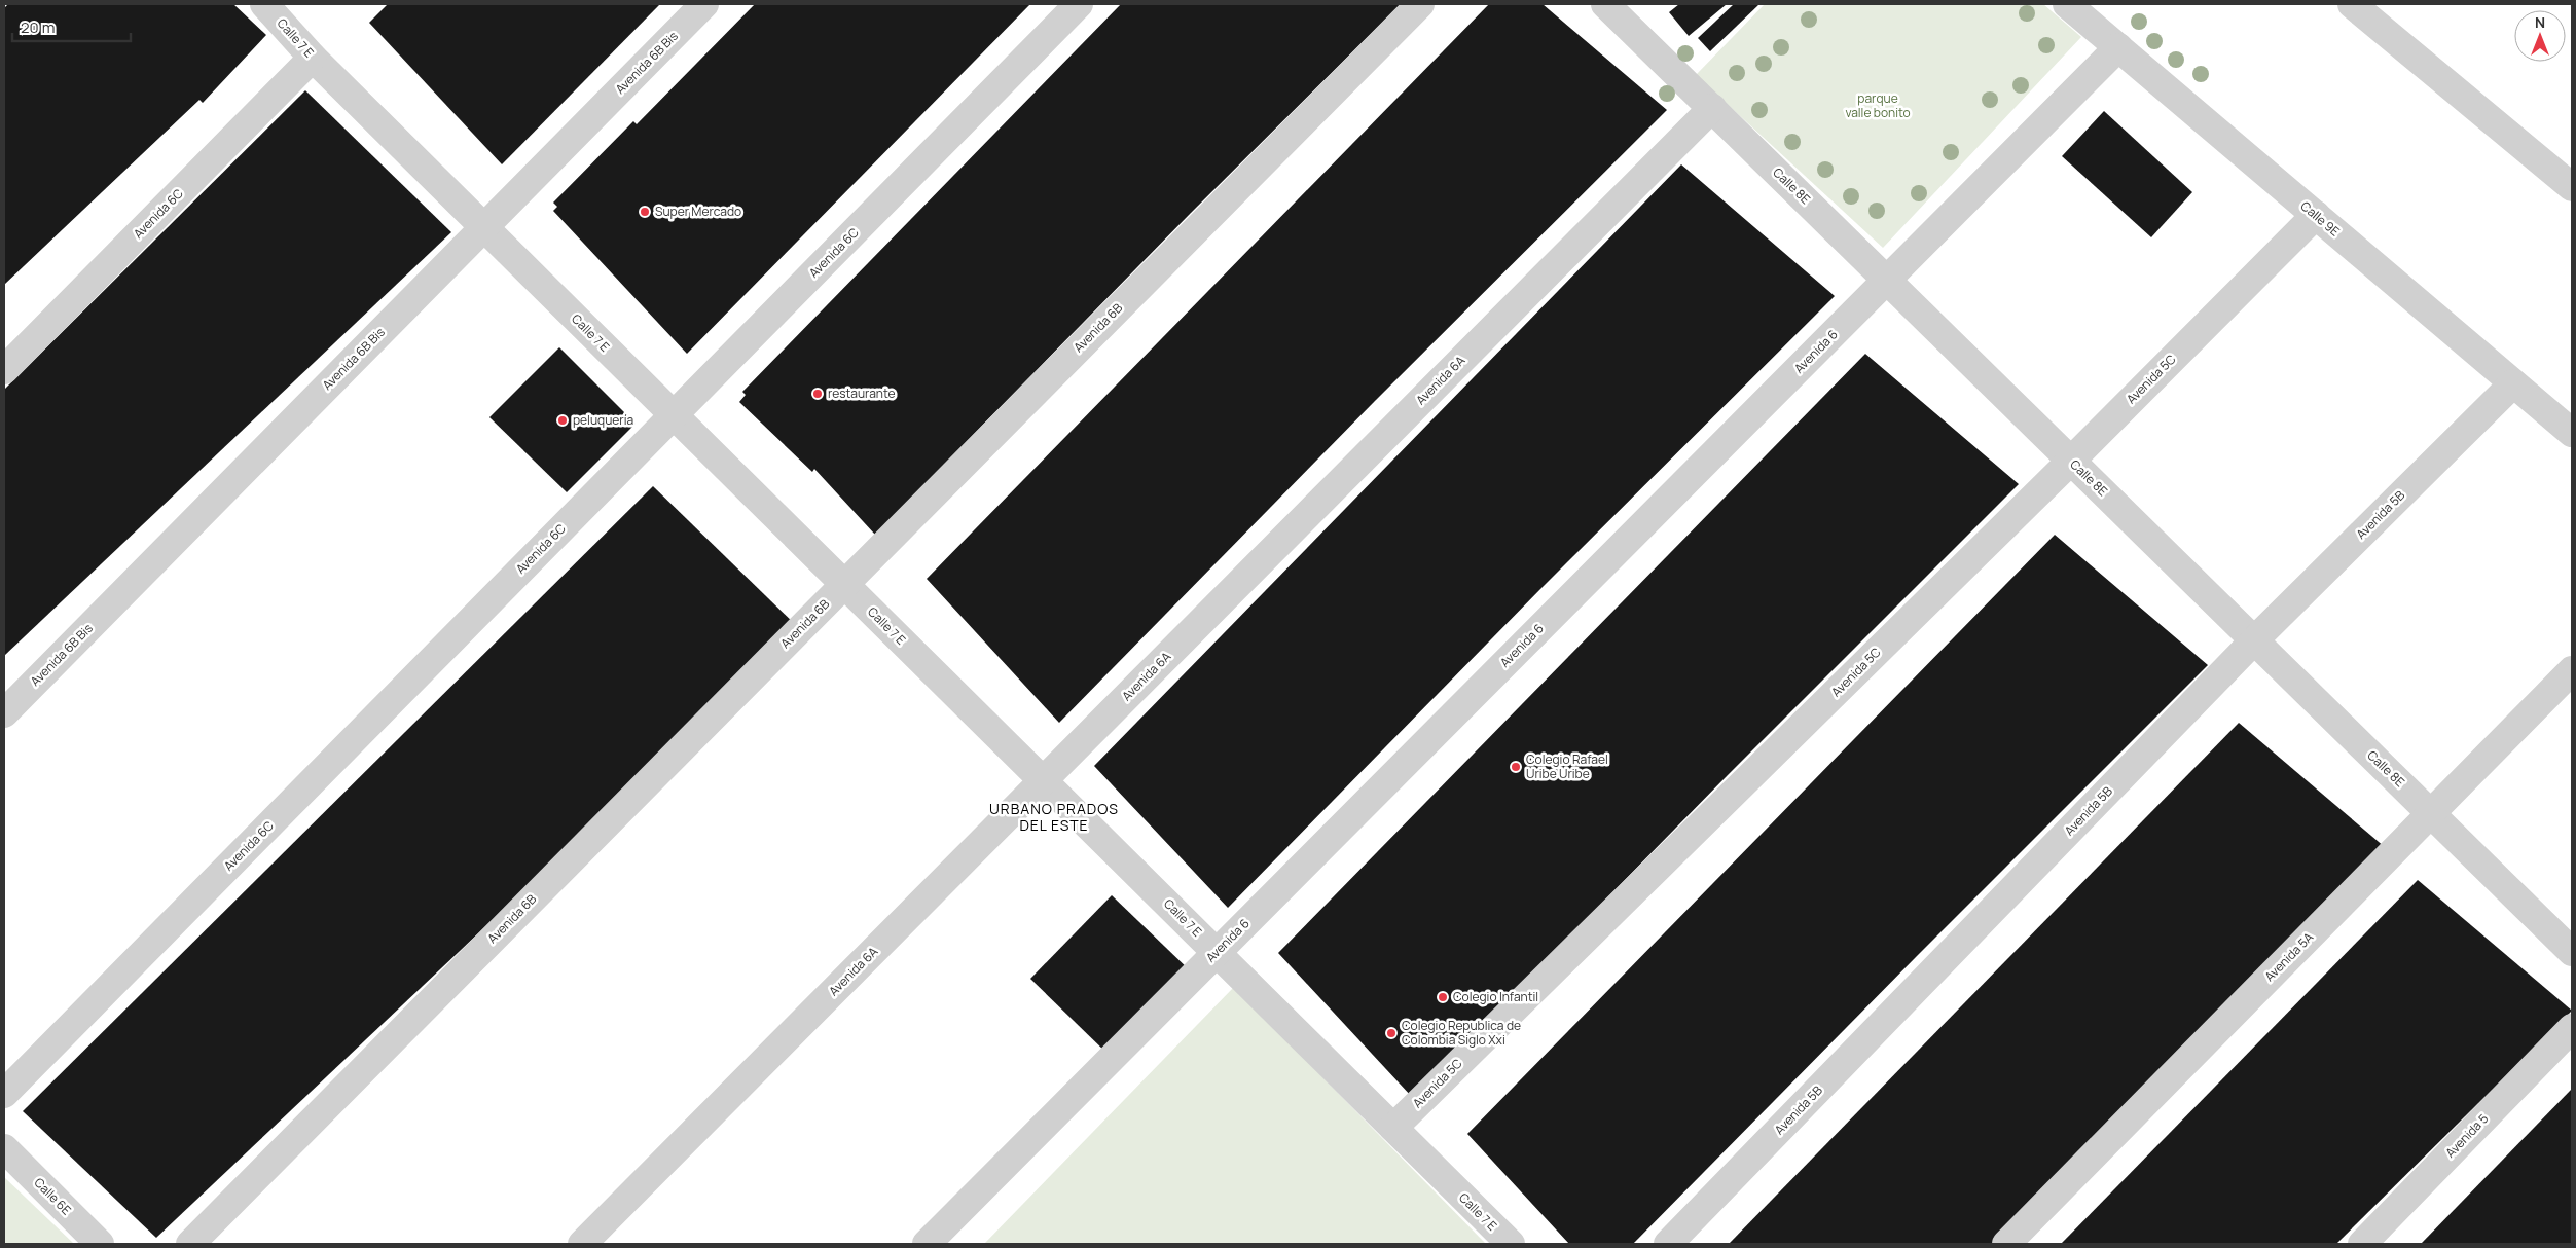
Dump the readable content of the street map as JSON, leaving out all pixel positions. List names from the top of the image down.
{
  "streets": {
    "street": [
      "Calle 7 E",
      "Avenida 6B Bis",
      "Calle 8E",
      "Avenida 6C",
      "Calle 9E",
      "Avenida 6B",
      "Avenida 6",
      "Avenida 5C",
      "Avenida 6A",
      "Avenida 5B",
      "Avenida 5A",
      "Avenida 5",
      "Calle 6E"
    ]
  },
  "crossings": [
    ["Calle 7 E", "Avenida 6B Bis"],
    ["Calle 7 E", "Avenida 6C"],
    ["Calle 7 E", "Avenida 6B"],
    ["Calle 7 E", "Avenida 6"],
    ["Calle 7 E", "Avenida 5C"],
    ["Calle 7 E", "Avenida 6A"],
    ["Calle 8E", "Avenida 6"],
    ["Calle 8E", "Avenida 5C"],
    ["Calle 8E", "Avenida 6A"],
    ["Calle 8E", "Avenida 5B"],
    ["Calle 8E", "Avenida 5A"],
    ["Calle 9E", "Avenida 6"],
    ["Calle 9E", "Avenida 5C"],
    ["Calle 9E", "Avenida 5B"]
  ],
  "districts": ["URBANO PRADOS DEL ESTE"],
  "parks": ["parque valle bonito"],
  "places": [
    "Super Mercado",
    "restaurante",
    "peluquería",
    "Colegio Rafael Uribe Uribe",
    "Colegio Infantil",
    "Colegio Republica de Colombia Siglo Xxi"
  ],
  "scale_bar": "20 m",
  "north": "top"
}
